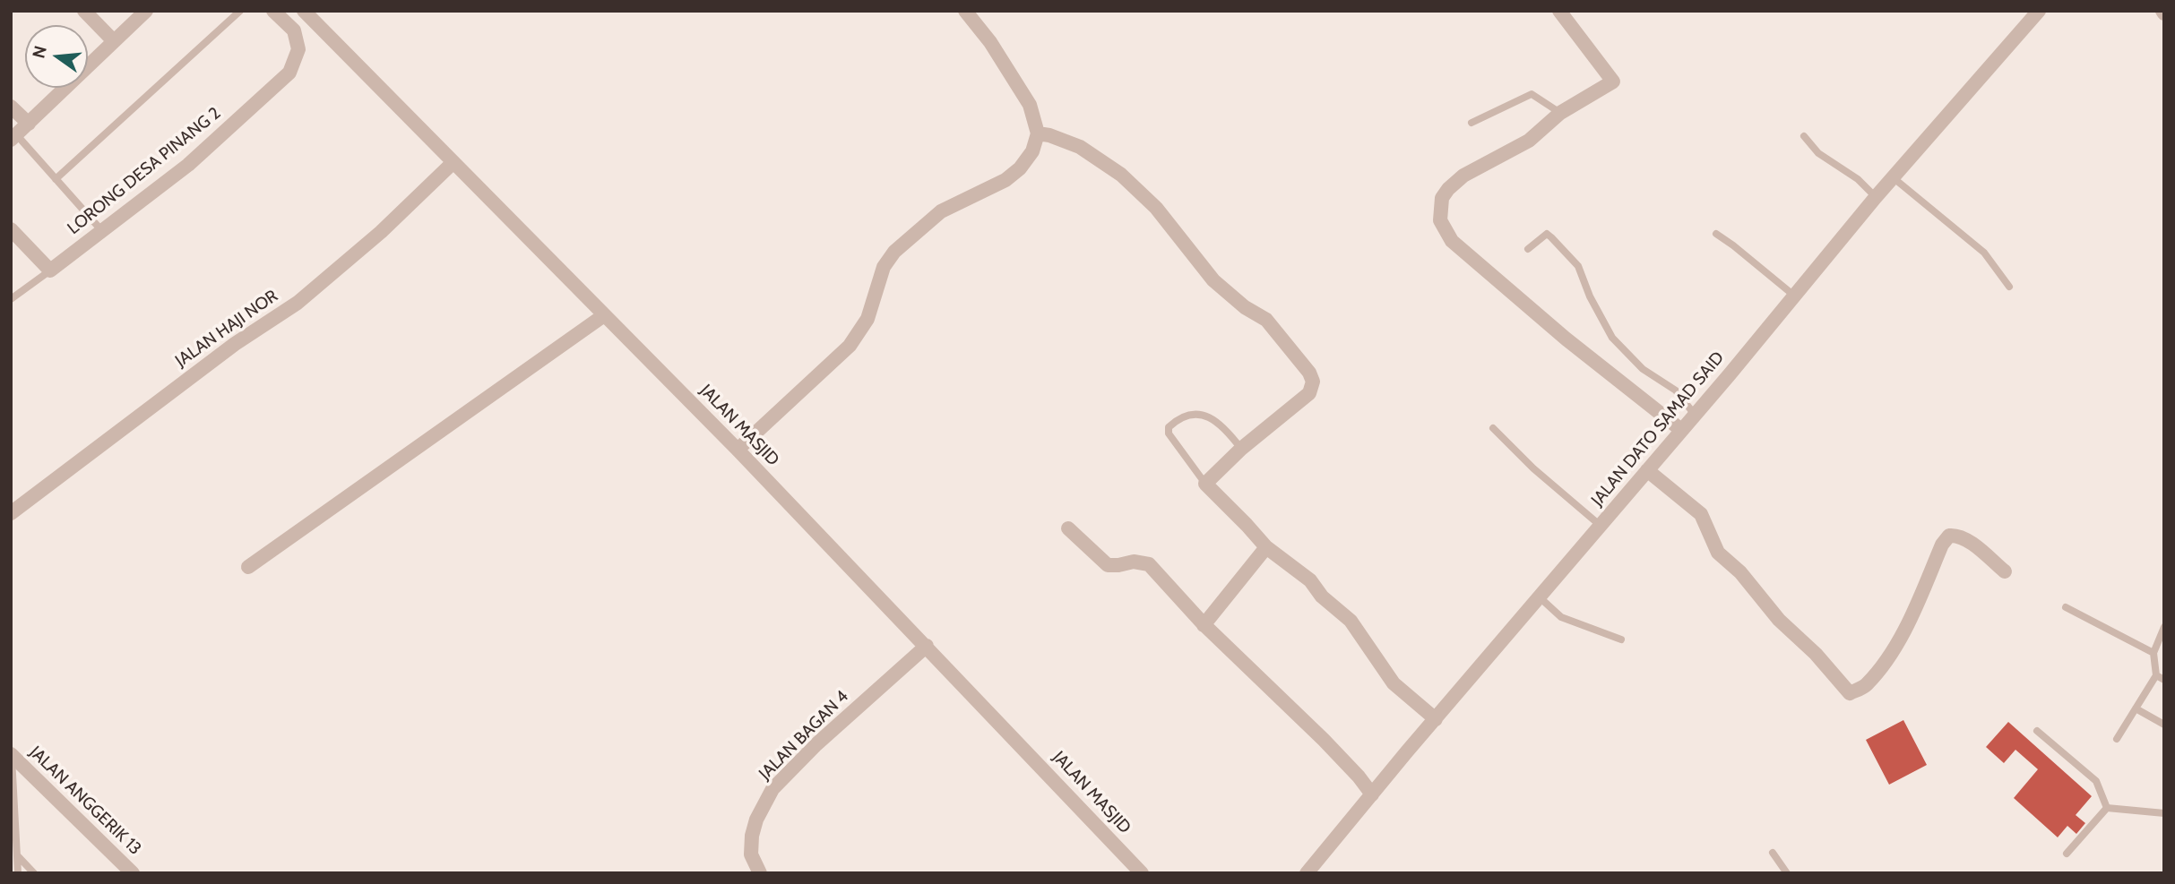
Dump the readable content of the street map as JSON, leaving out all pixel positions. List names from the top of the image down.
{
  "streets": {
    "street": [
      "LORONG DESA PINANG 2",
      "JALAN HAJI NOR",
      "JALAN MASJID",
      "JALAN DATO SAMAD SAID",
      "JALAN BAGAN 4",
      "JALAN ANGGERIK 13"
    ]
  },
  "crossings": [
    ["JALAN HAJI NOR", "JALAN MASJID"],
    ["JALAN MASJID", "JALAN BAGAN 4"]
  ],
  "north": "left"
}
